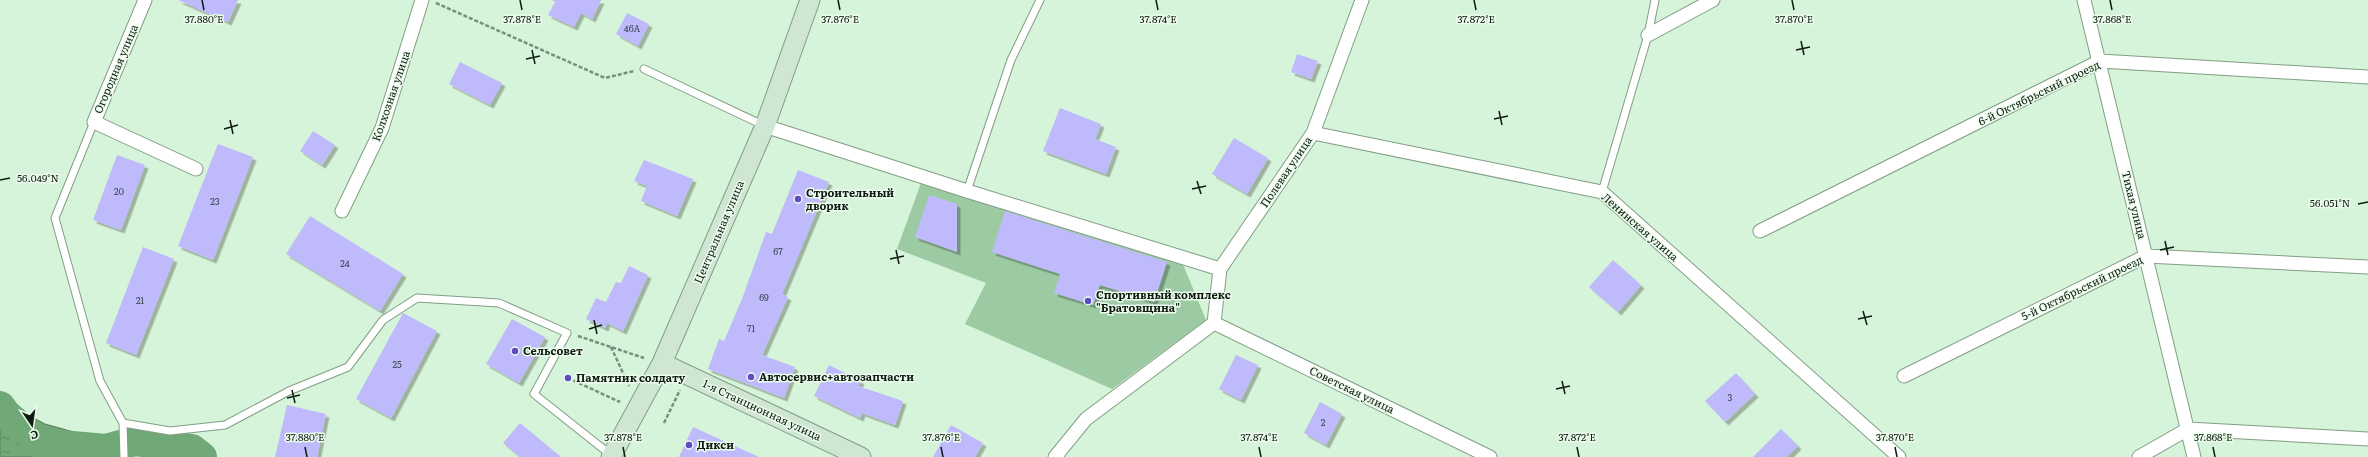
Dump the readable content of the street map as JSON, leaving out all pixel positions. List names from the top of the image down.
{
  "streets": {
    "main road": ["Центральная улица", "1-я Станционная улица"],
    "street": [
      "Огородная улица",
      "6-й Октябрьский проезд",
      "Колхозная улица",
      "Полевая улица",
      "Тихая улица",
      "Ленинская улица",
      "5-й Октябрьский проезд",
      "Советская улица"
    ]
  },
  "crossings": [
    ["6-й Октябрьский проезд", "Тихая улица"],
    ["Полевая улица", "Ленинская улица"],
    ["Тихая улица", "5-й Октябрьский проезд"],
    ["Центральная улица", "1-я Станционная улица"]
  ],
  "places": [
    "Строительный дворик",
    "Спортивный комплекс \"Братовщина\"",
    "Сельсовет",
    "Автосервис+автозапчасти",
    "Памятник солдату",
    "Дикси"
  ],
  "house_numbers": [
    "46А",
    "20",
    "23",
    "67",
    "24",
    "69",
    "21",
    "71",
    "25",
    "3",
    "2"
  ],
  "north": "bottom",
  "coordinates": [
    "37.880°E",
    "37.878°E",
    "37.876°E",
    "37.874°E",
    "37.872°E",
    "37.870°E",
    "37.868°E",
    "56.049°N",
    "56.051°N"
  ]
}
